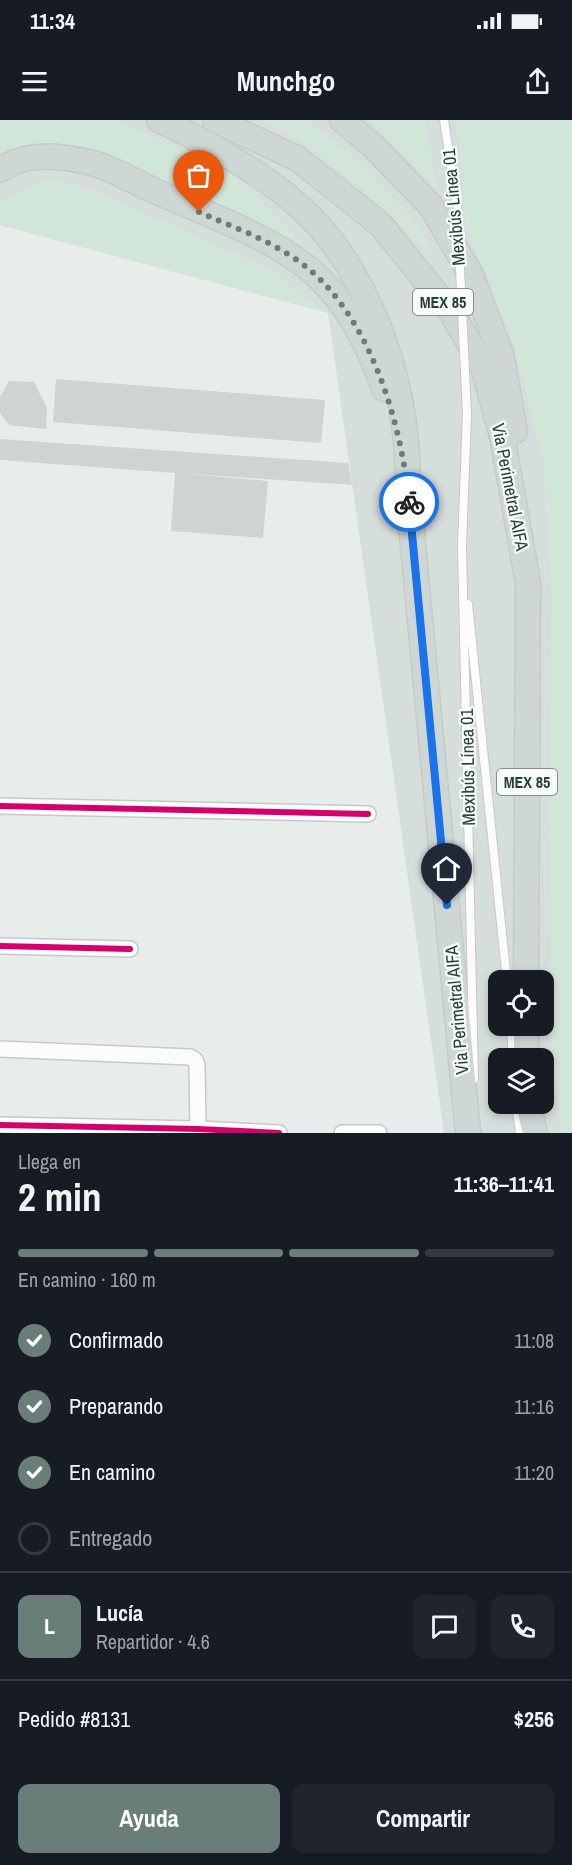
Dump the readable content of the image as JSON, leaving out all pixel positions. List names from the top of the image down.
{
  "streets": {
    "main road": ["MEX 85", "Via Perimetral AIFA"],
    "lane": ["Mexibús Línea 01"]
  },
  "page": {
    "status": "11:34",
    "header": "Munchgo",
    "heading": ["2 min", "Llega en", "11:36–11:41"],
    "panel": [
      "Lucía",
      "Repartidor · 4.6",
      "Pedido #8131",
      "$256"
    ],
    "bar": "En camino · 160 m",
    "list": [
      ["Confirmado", "11:08"],
      ["Preparando", "11:16"],
      ["En camino", "11:20"],
      "Entregado"
    ],
    "round": "L",
    "buttons": ["Ayuda", "Compartir"]
  }
}
